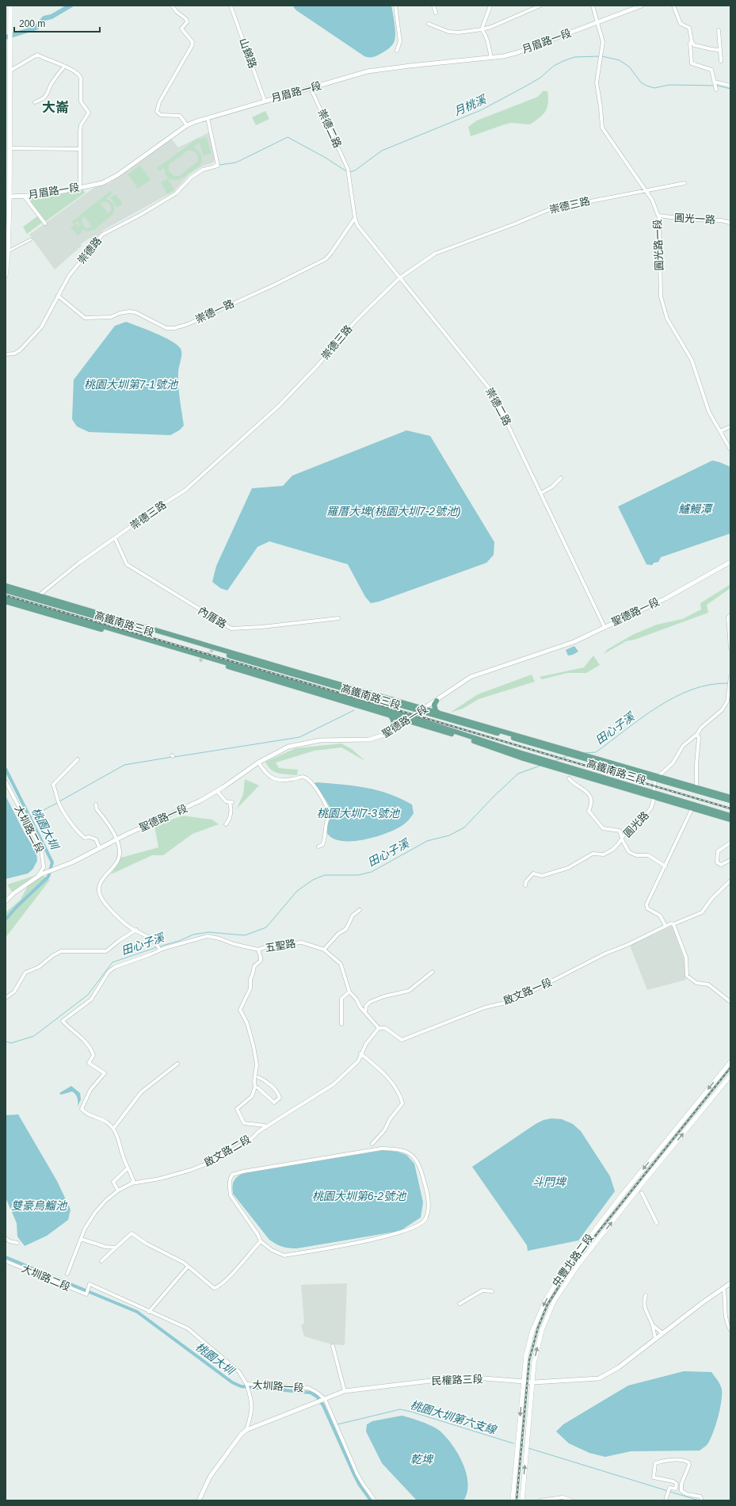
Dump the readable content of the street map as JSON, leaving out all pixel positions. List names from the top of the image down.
{
  "streets": {
    "main road": ["高鐵南路三段", "中豐北路二段"],
    "street": [
      "月眉路一段",
      "山錦路",
      "崇德二路",
      "崇德三路",
      "圓光一路",
      "圓光路一段",
      "崇德路",
      "崇德一路",
      "聖德路一段",
      "內厝路",
      "圓光路",
      "大圳路二段",
      "五聖路",
      "啟文路一段",
      "啟文路二段",
      "民權路三段",
      "大圳路一段"
    ]
  },
  "crossings": [
    ["月眉路一段", "山錦路"],
    ["月眉路一段", "崇德二路"],
    ["月眉路一段", "圓光路一段"],
    ["月眉路一段", "崇德路"],
    ["崇德二路", "崇德三路"],
    ["崇德二路", "崇德一路"],
    ["崇德二路", "聖德路一段"],
    ["崇德三路", "圓光路一段"],
    ["崇德三路", "內厝路"],
    ["崇德三路", "高鐵南路三段"],
    ["圓光一路", "圓光路一段"],
    ["崇德路", "崇德一路"],
    ["聖德路一段", "高鐵南路三段"],
    ["聖德路一段", "大圳路二段"],
    ["高鐵南路三段", "圓光路"],
    ["大圳路二段", "大圳路一段"],
    ["五聖路", "啟文路一段"],
    ["五聖路", "啟文路二段"],
    ["啟文路一段", "啟文路二段"],
    ["中豐北路二段", "民權路三段"],
    ["民權路三段", "大圳路一段"]
  ],
  "districts": ["大崙"],
  "water": [
    "月桃溪",
    "桃園大圳第7-1號池",
    "鱸鰻潭",
    "羅厝大埤(桃園大圳7-2號池)",
    "田心子溪",
    "桃園大圳7-3號池",
    "桃園大圳",
    "斗門埤",
    "桃園大圳第6-2號池",
    "雙豪烏鰡池",
    "桃園大圳第六支線",
    "乾埤"
  ],
  "scale_bar": "200 m"
}
